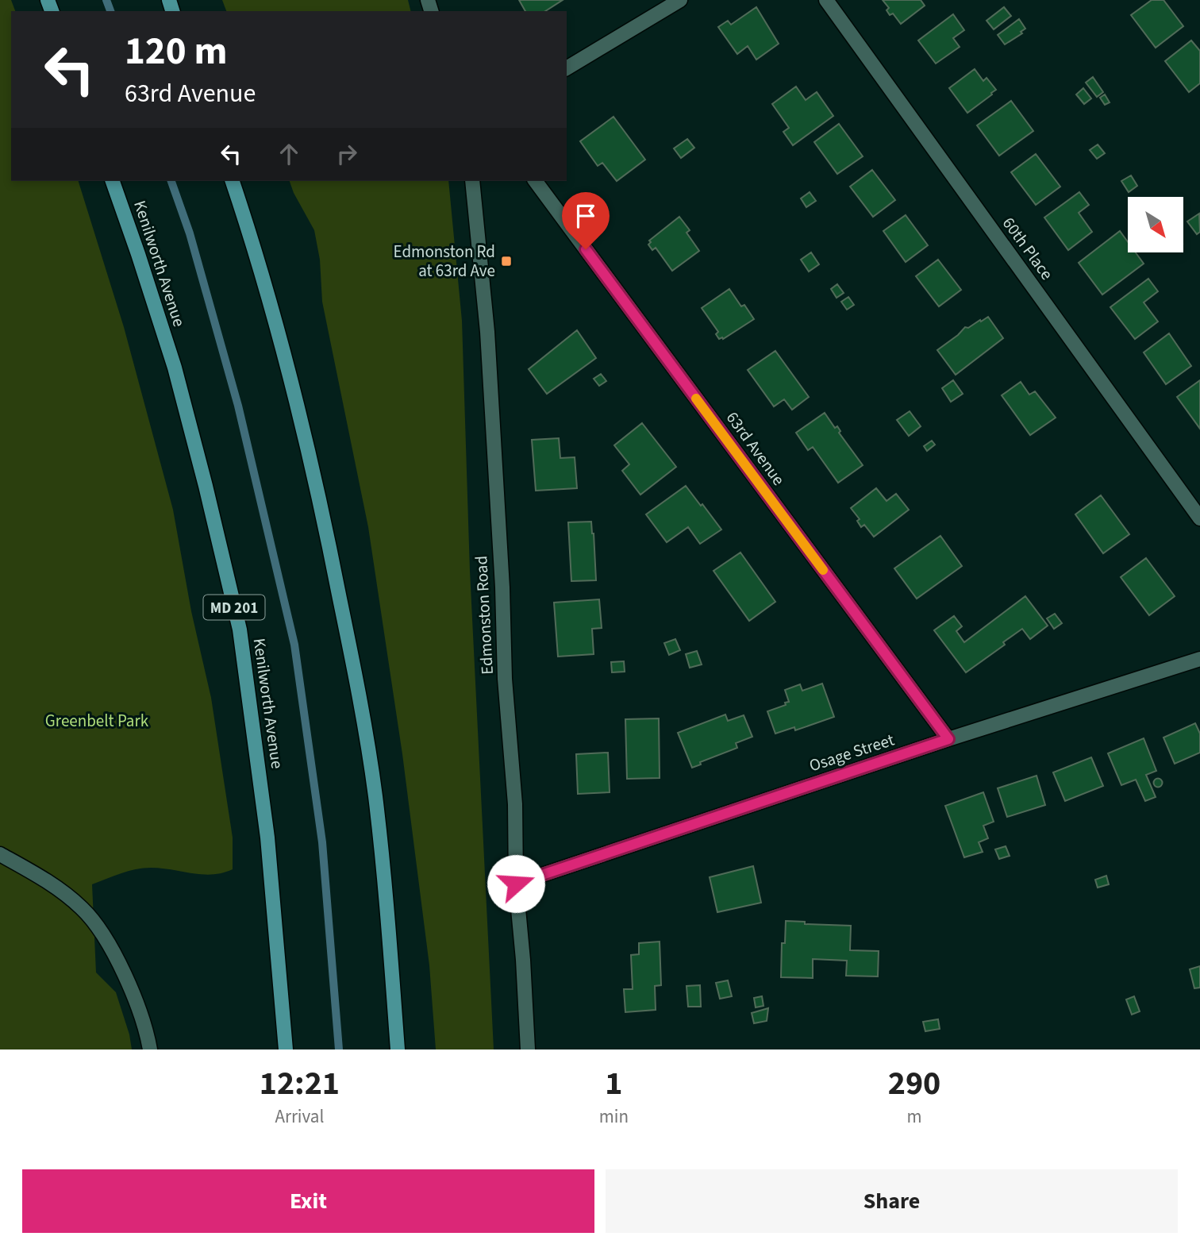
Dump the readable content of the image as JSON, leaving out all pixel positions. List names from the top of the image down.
{
  "streets": {
    "main road": ["Kenilworth Avenue", "MD 201"],
    "street": [
      "60th Place",
      "63rd Avenue",
      "Edmonston Road",
      "Osage Street"
    ]
  },
  "crossings": [
    ["63rd Avenue", "Osage Street"],
    ["Edmonston Road", "Osage Street"]
  ],
  "parks": ["Greenbelt Park"],
  "places": {
    "transit": ["Edmonston Rd at 63rd Ave"]
  },
  "north": "bottom right",
  "page": {
    "turn": ["120 m", "63rd Avenue"],
    "eta": [
      "12:21",
      "Arrival",
      "1",
      "min",
      "290",
      "m"
    ],
    "buttons": ["Exit", "Share"]
  }
}
